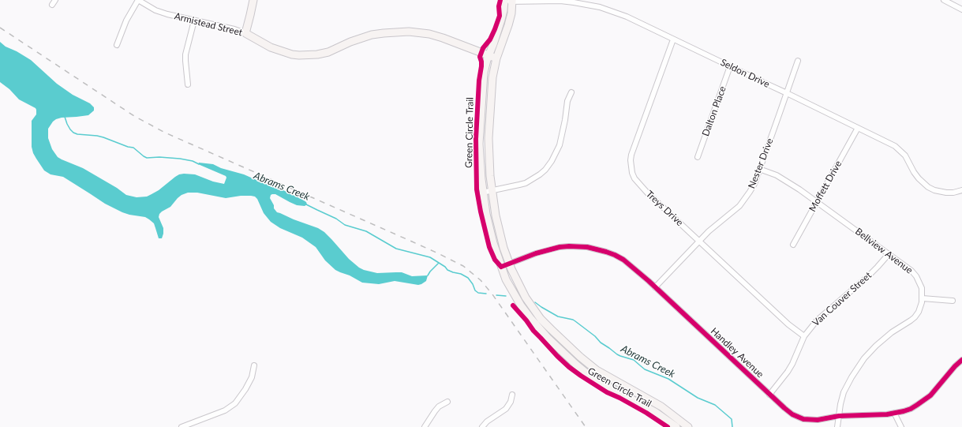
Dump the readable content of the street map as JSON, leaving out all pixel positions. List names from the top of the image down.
{
  "streets": {
    "main road": ["Armistead Street"],
    "street": [
      "Seldon Drive",
      "Dalton Place",
      "Nester Drive",
      "Moffett Drive",
      "Treys Drive",
      "Bellview Avenue",
      "Van Couver Street",
      "Handley Avenue"
    ],
    "cycle path": ["Green Circle Trail"]
  },
  "crossings": [
    ["Seldon Drive", "Dalton Place"],
    ["Seldon Drive", "Nester Drive"],
    ["Seldon Drive", "Moffett Drive"],
    ["Seldon Drive", "Treys Drive"],
    ["Nester Drive", "Treys Drive"],
    ["Nester Drive", "Bellview Avenue"],
    ["Nester Drive", "Handley Avenue"],
    ["Moffett Drive", "Bellview Avenue"],
    ["Treys Drive", "Van Couver Street"],
    ["Bellview Avenue", "Van Couver Street"],
    ["Van Couver Street", "Handley Avenue"]
  ],
  "water": ["Abrams Creek"]
}
